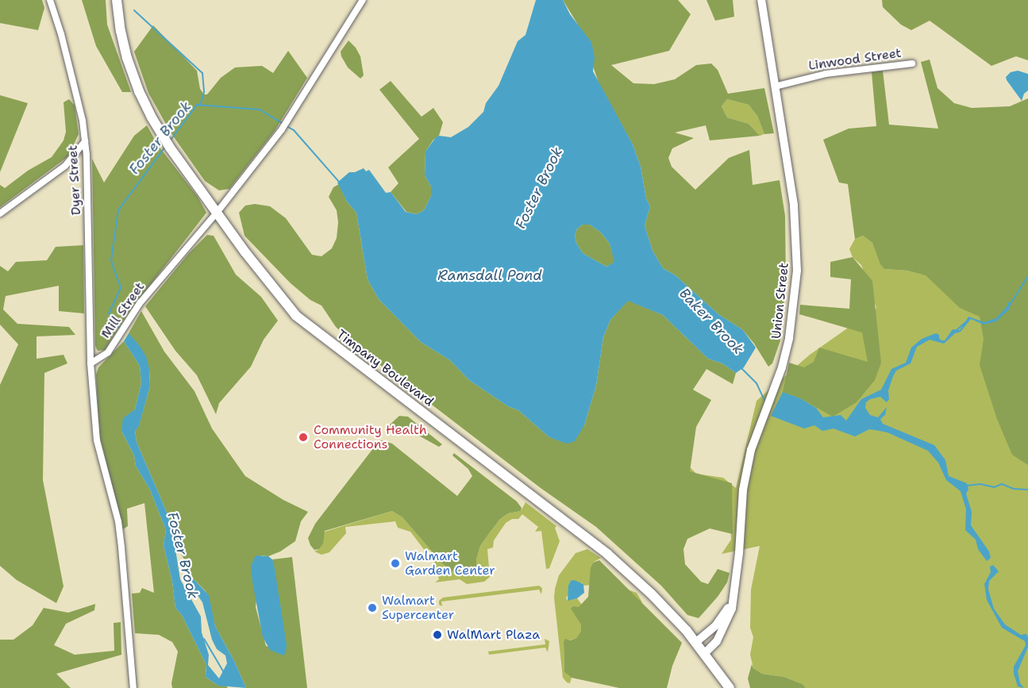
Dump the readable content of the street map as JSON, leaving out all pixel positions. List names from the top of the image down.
{
  "streets": {
    "main road": ["Timpany Boulevard"],
    "street": [
      "Linwood Street",
      "Dyer Street",
      "Union Street",
      "Mill Street"
    ]
  },
  "crossings": [
    ["Linwood Street", "Union Street"],
    ["Dyer Street", "Mill Street"],
    ["Union Street", "Timpany Boulevard"],
    ["Mill Street", "Timpany Boulevard"]
  ],
  "water": ["Foster Brook", "Ramsdall Pond", "Baker Brook"],
  "places": [
    "Community Health Connections",
    "Walmart Garden Center",
    "Walmart Supercenter",
    "WalMart Plaza"
  ]
}
